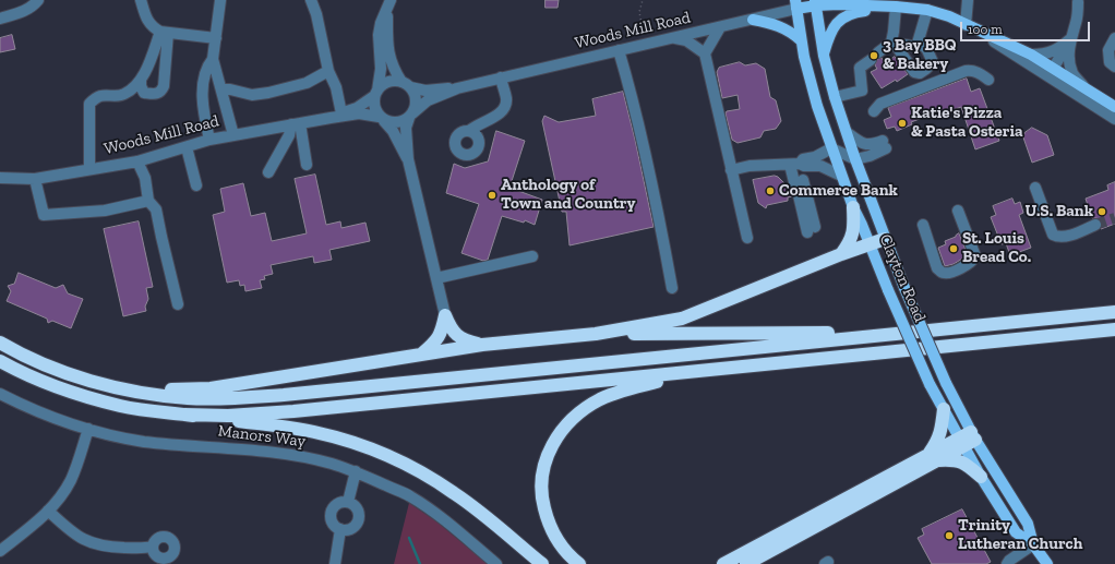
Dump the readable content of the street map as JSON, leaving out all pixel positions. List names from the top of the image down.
{
  "streets": {
    "main road": ["Woods Mill Road", "Clayton Road"],
    "street": ["Manors Way"]
  },
  "crossings": [
    ["Woods Mill Road", "Clayton Road"]
  ],
  "places": [
    "3 Bay BBQ & Bakery",
    "Katie's Pizza & Pasta Osteria",
    "Commerce Bank",
    "Anthology of Town and Country",
    "U.S. Bank",
    "St. Louis Bread Co.",
    "Trinity Lutheran Church"
  ],
  "scale_bar": "100 m"
}
